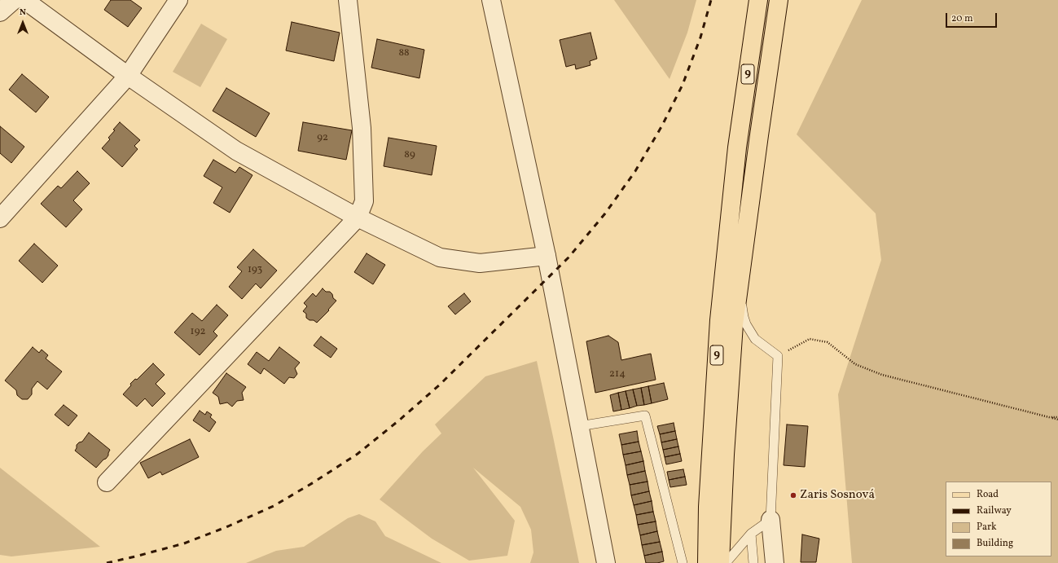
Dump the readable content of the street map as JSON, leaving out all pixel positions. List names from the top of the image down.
{
  "streets": {
    "main road": ["9"]
  },
  "places": ["Zaris Sosnová"],
  "house_numbers": [
    "88",
    "92",
    "89",
    "193",
    "192",
    "214"
  ],
  "legend": [
    "Road",
    "Railway",
    "Park",
    "Building"
  ],
  "scale_bar": "20 m",
  "north": "top"
}
